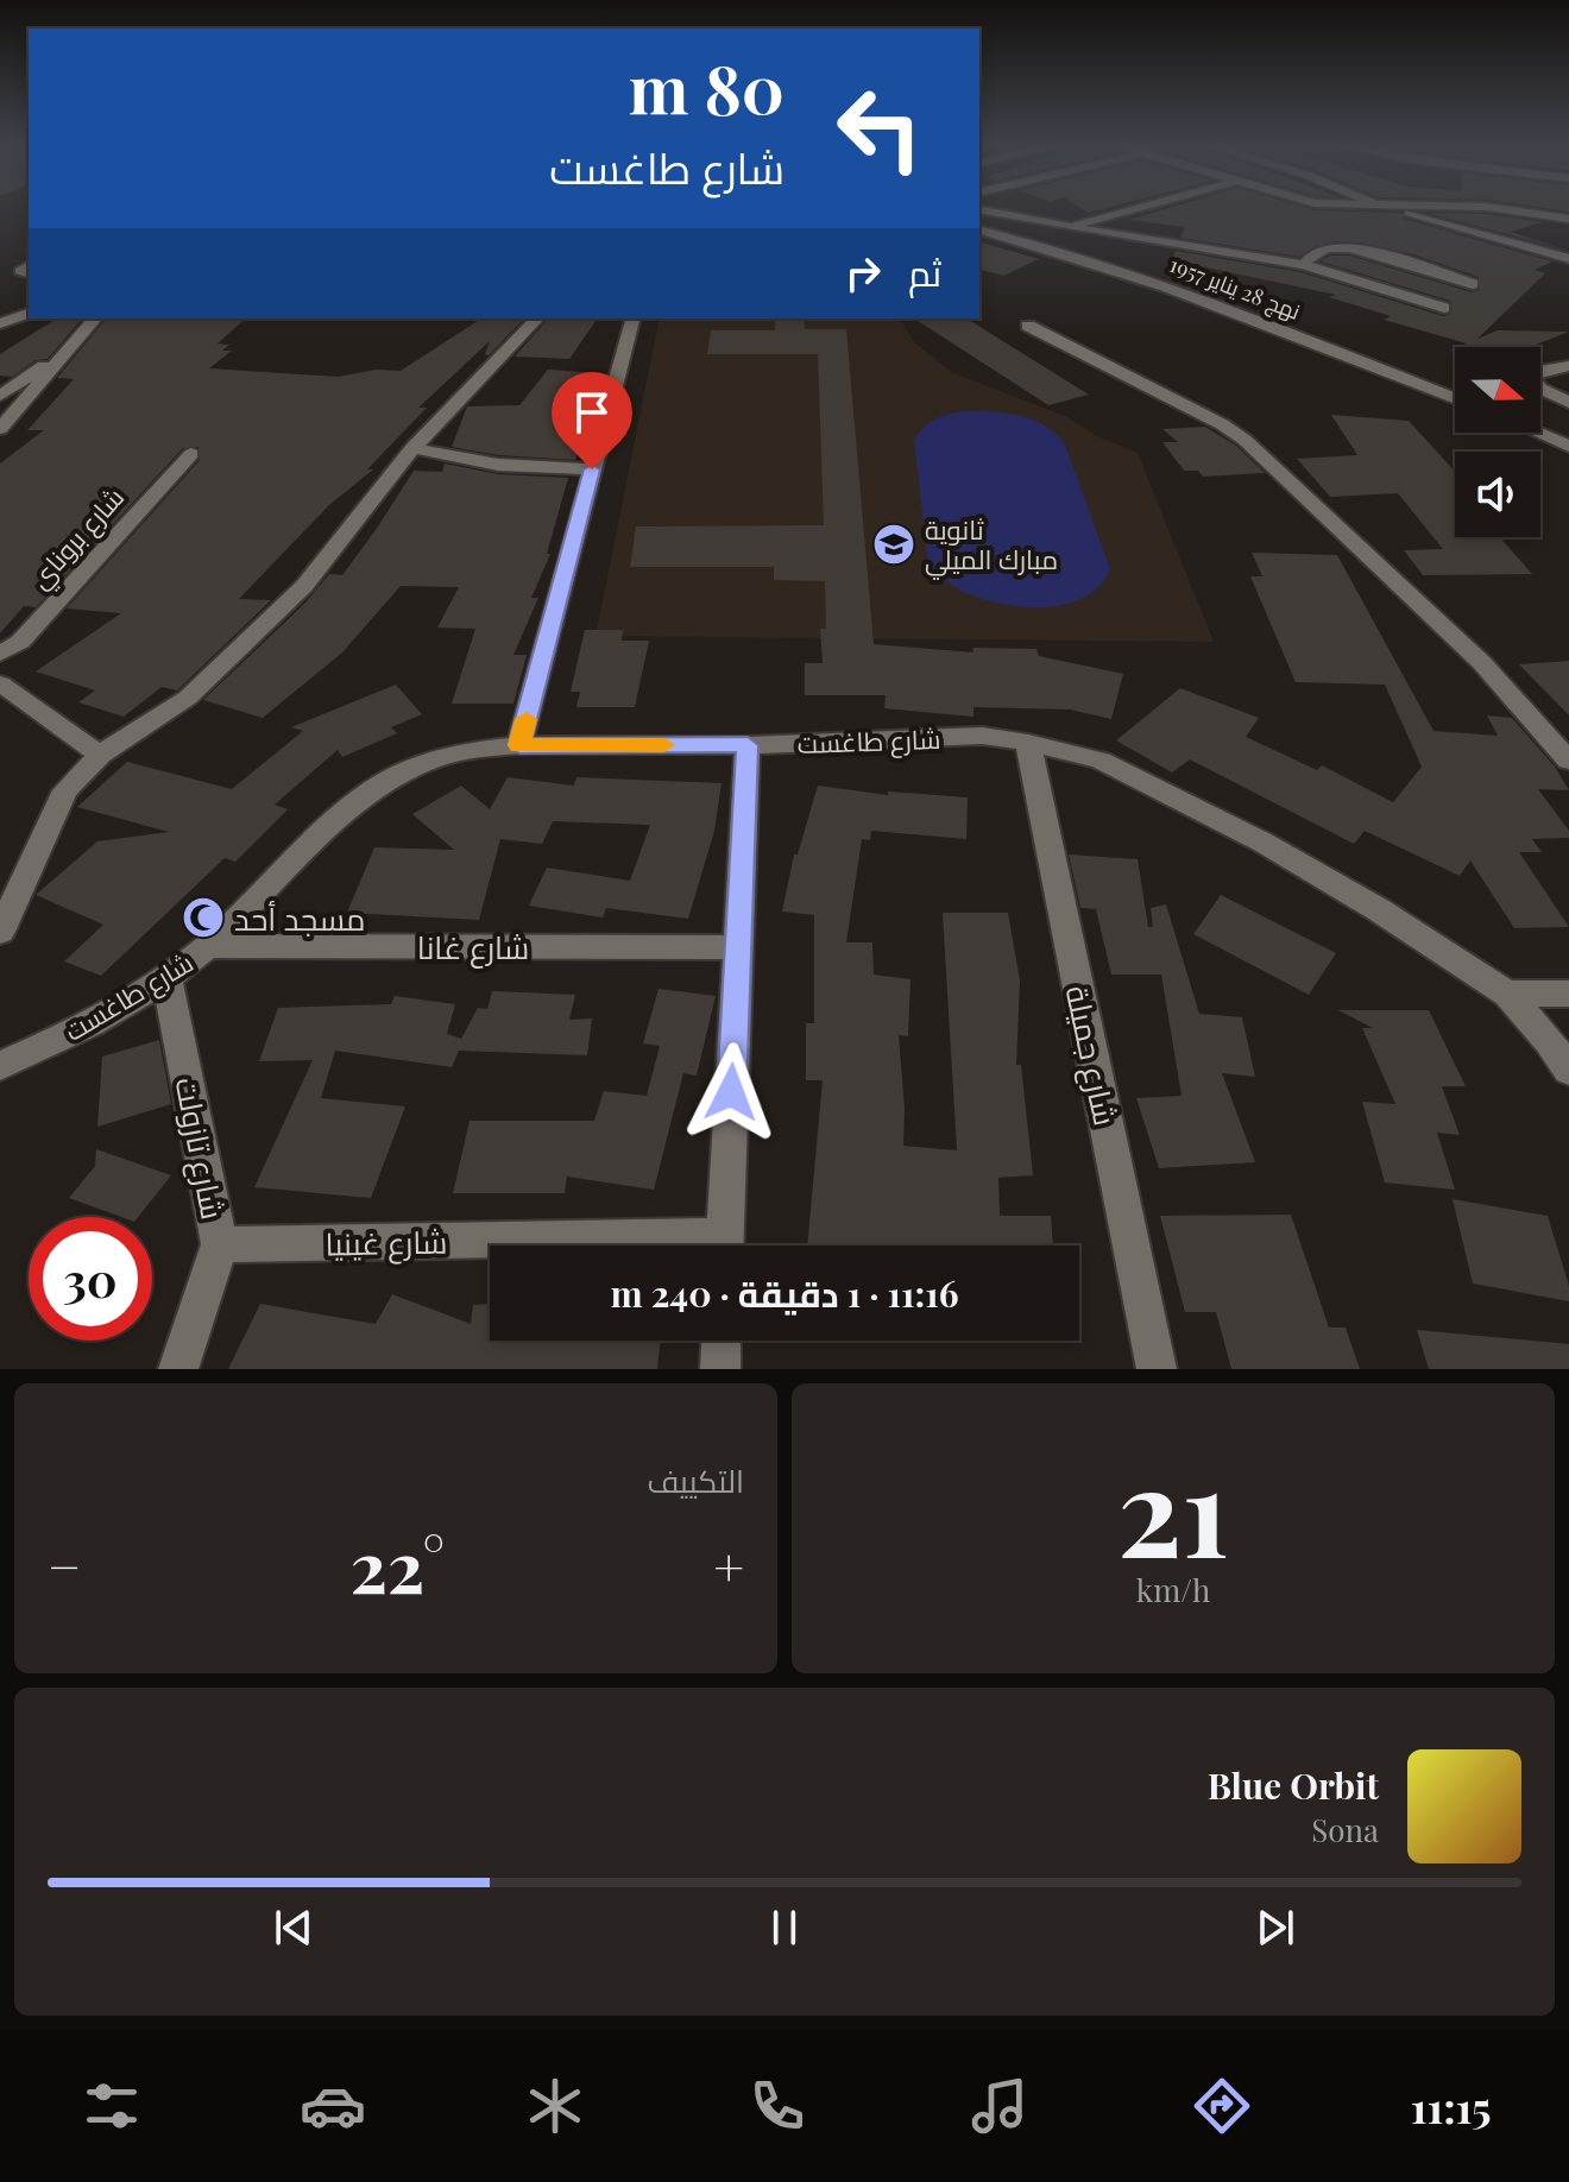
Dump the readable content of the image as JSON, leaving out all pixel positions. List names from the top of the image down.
{
  "streets": {
    "street": [
      "نهج 28 يناير 1957",
      "شارع بروناي",
      "شارع طاغست",
      "شارع غانا",
      "شارع جميلة",
      "شارع تازولت",
      "شارع غينيا"
    ]
  },
  "crossings": [
    ["شارع طاغست", "شارع غانا"],
    ["شارع طاغست", "شارع جميلة"],
    ["شارع طاغست", "شارع تازولت"],
    ["شارع تازولت", "شارع غينيا"]
  ],
  "places": {
    "school or university": ["ثانوية مبارك الميلي"],
    "mosque": ["مسجد أحد"]
  },
  "north": "right",
  "page": {
    "turn": ["80 m", "شارع طاغست"],
    "then": "ثم",
    "limit": "30",
    "trip": "11:16 · 1 دقيقة · 240 m",
    "tile": [
      ["21", "km/h"],
      "التكييف"
    ],
    "heat": ["−", "22°", "+"],
    "song": ["Blue Orbit", "Sona"],
    "tabs": "11:15"
  }
}
